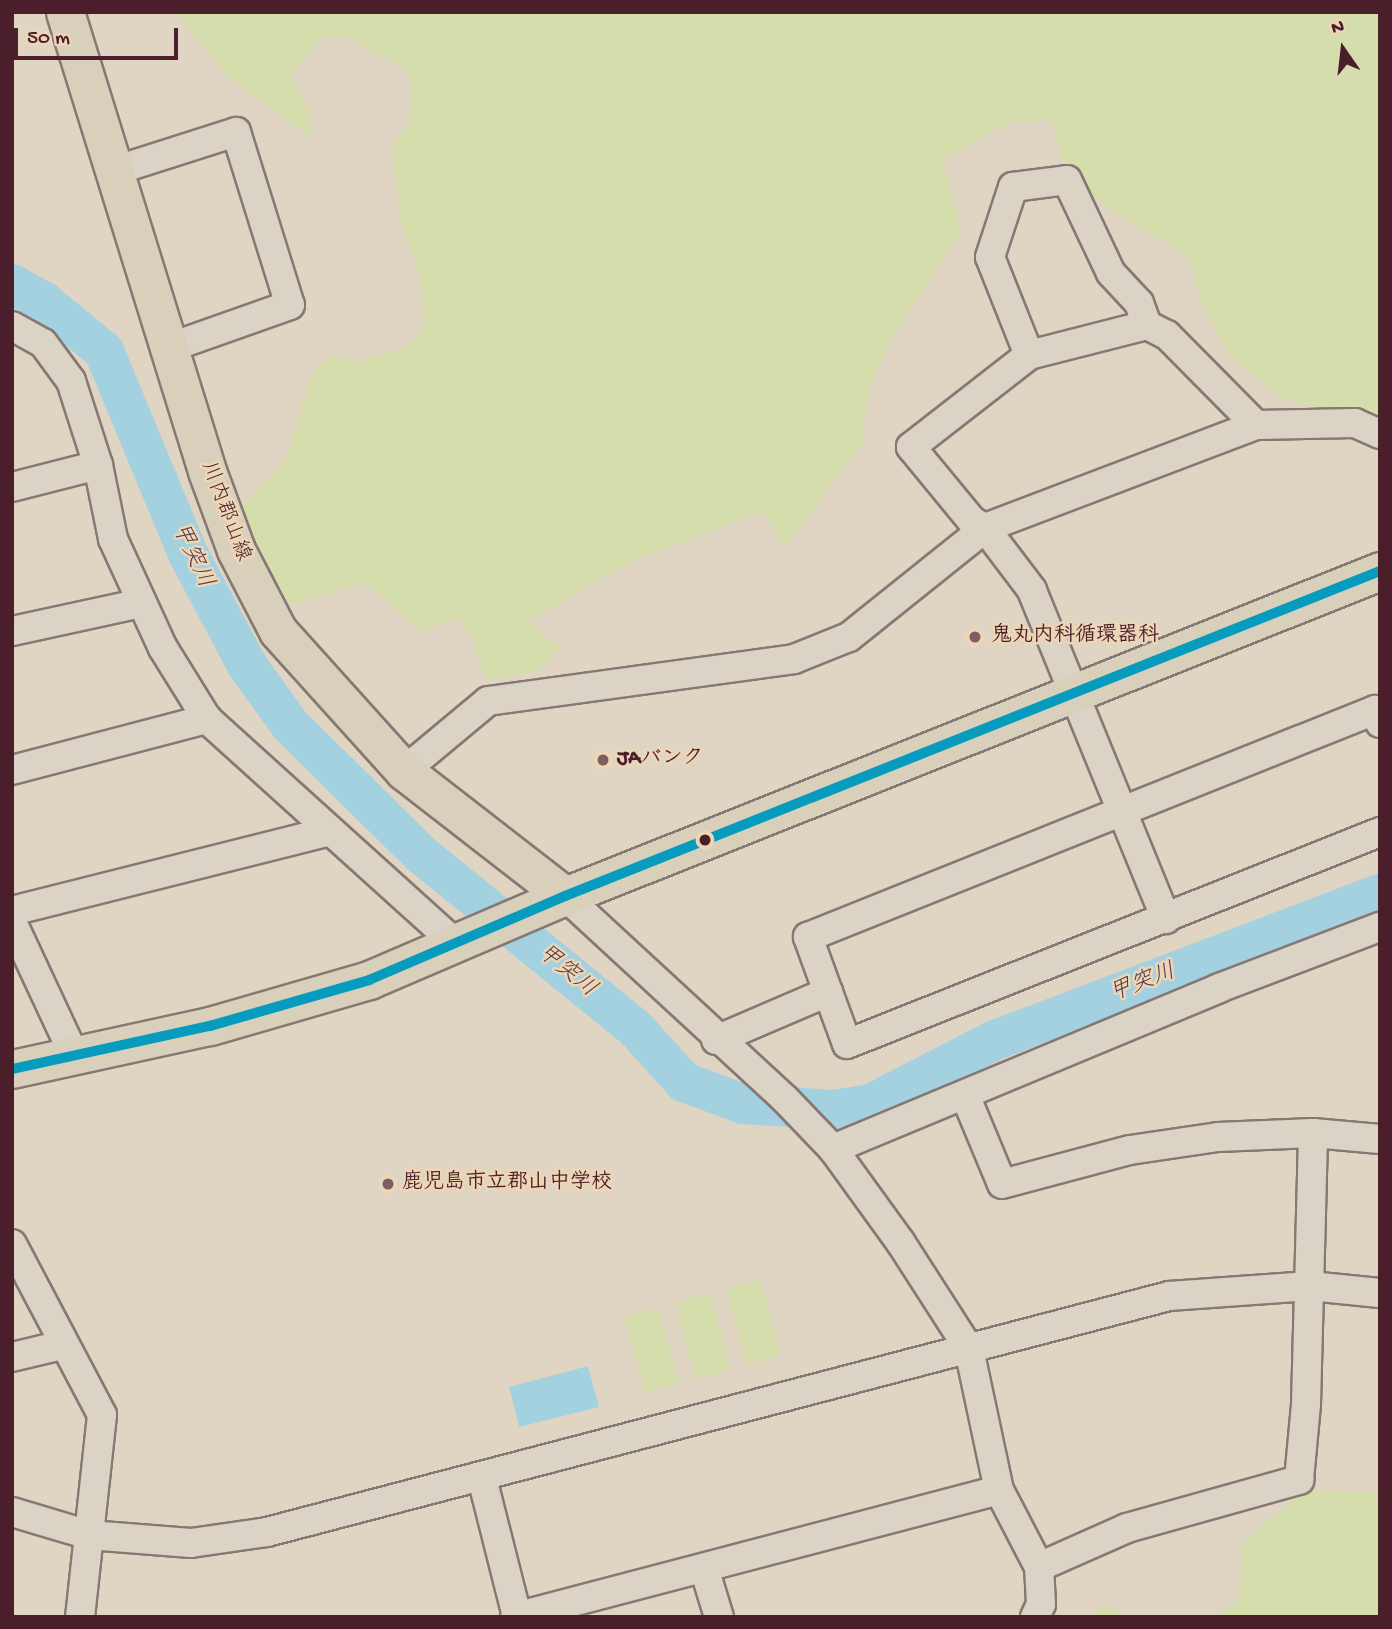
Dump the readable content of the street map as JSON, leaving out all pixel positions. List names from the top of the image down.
{
  "streets": {
    "main road": ["川内郡山線"]
  },
  "water": ["甲突川"],
  "places": ["鬼丸内科循環器科", "JAバンク", "鹿児島市立郡山中学校"],
  "scale_bar": "50 m",
  "north": "top"
}
